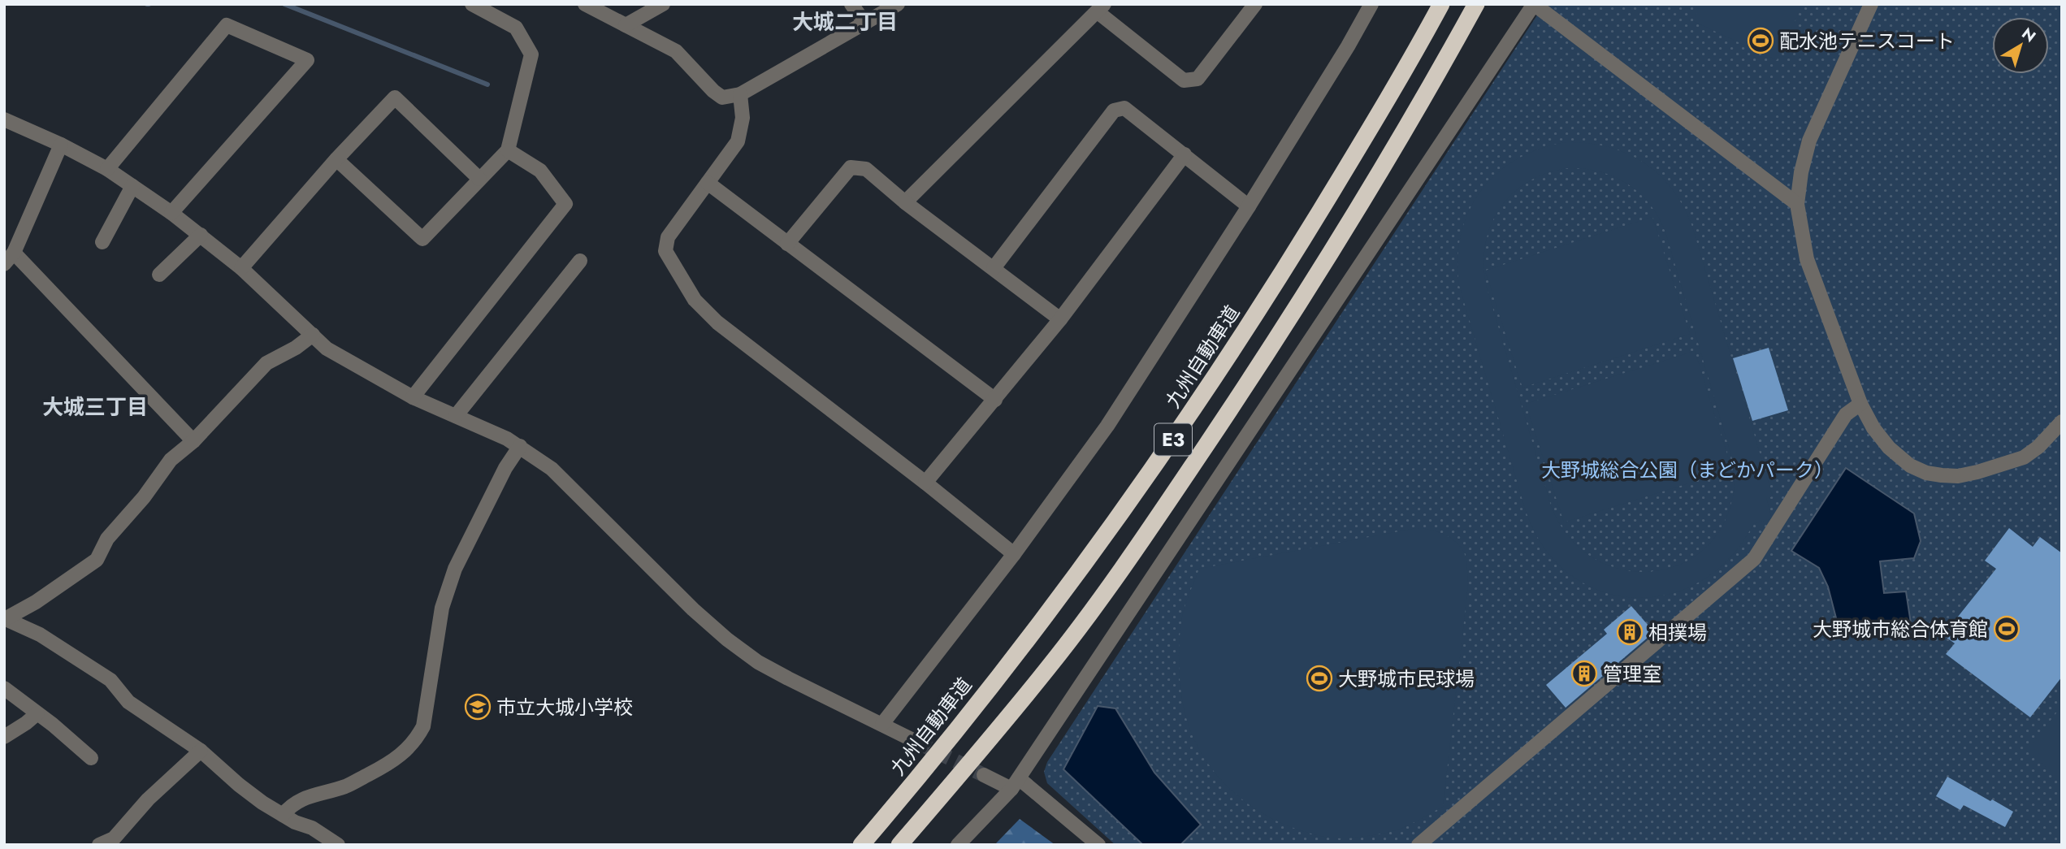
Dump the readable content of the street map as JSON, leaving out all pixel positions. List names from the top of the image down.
{
  "streets": {
    "highway": ["九州自動車道", "E3"]
  },
  "districts": ["大城二丁目", "大城三丁目"],
  "parks": ["大野城総合公園（まどかパーク）"],
  "places": {
    "sports": ["配水池テニスコート", "大野城市総合体育館", "大野城市民球場"],
    "building": ["相撲場", "管理室"],
    "school or university": ["市立大城小学校"]
  },
  "north": "top right"
}
